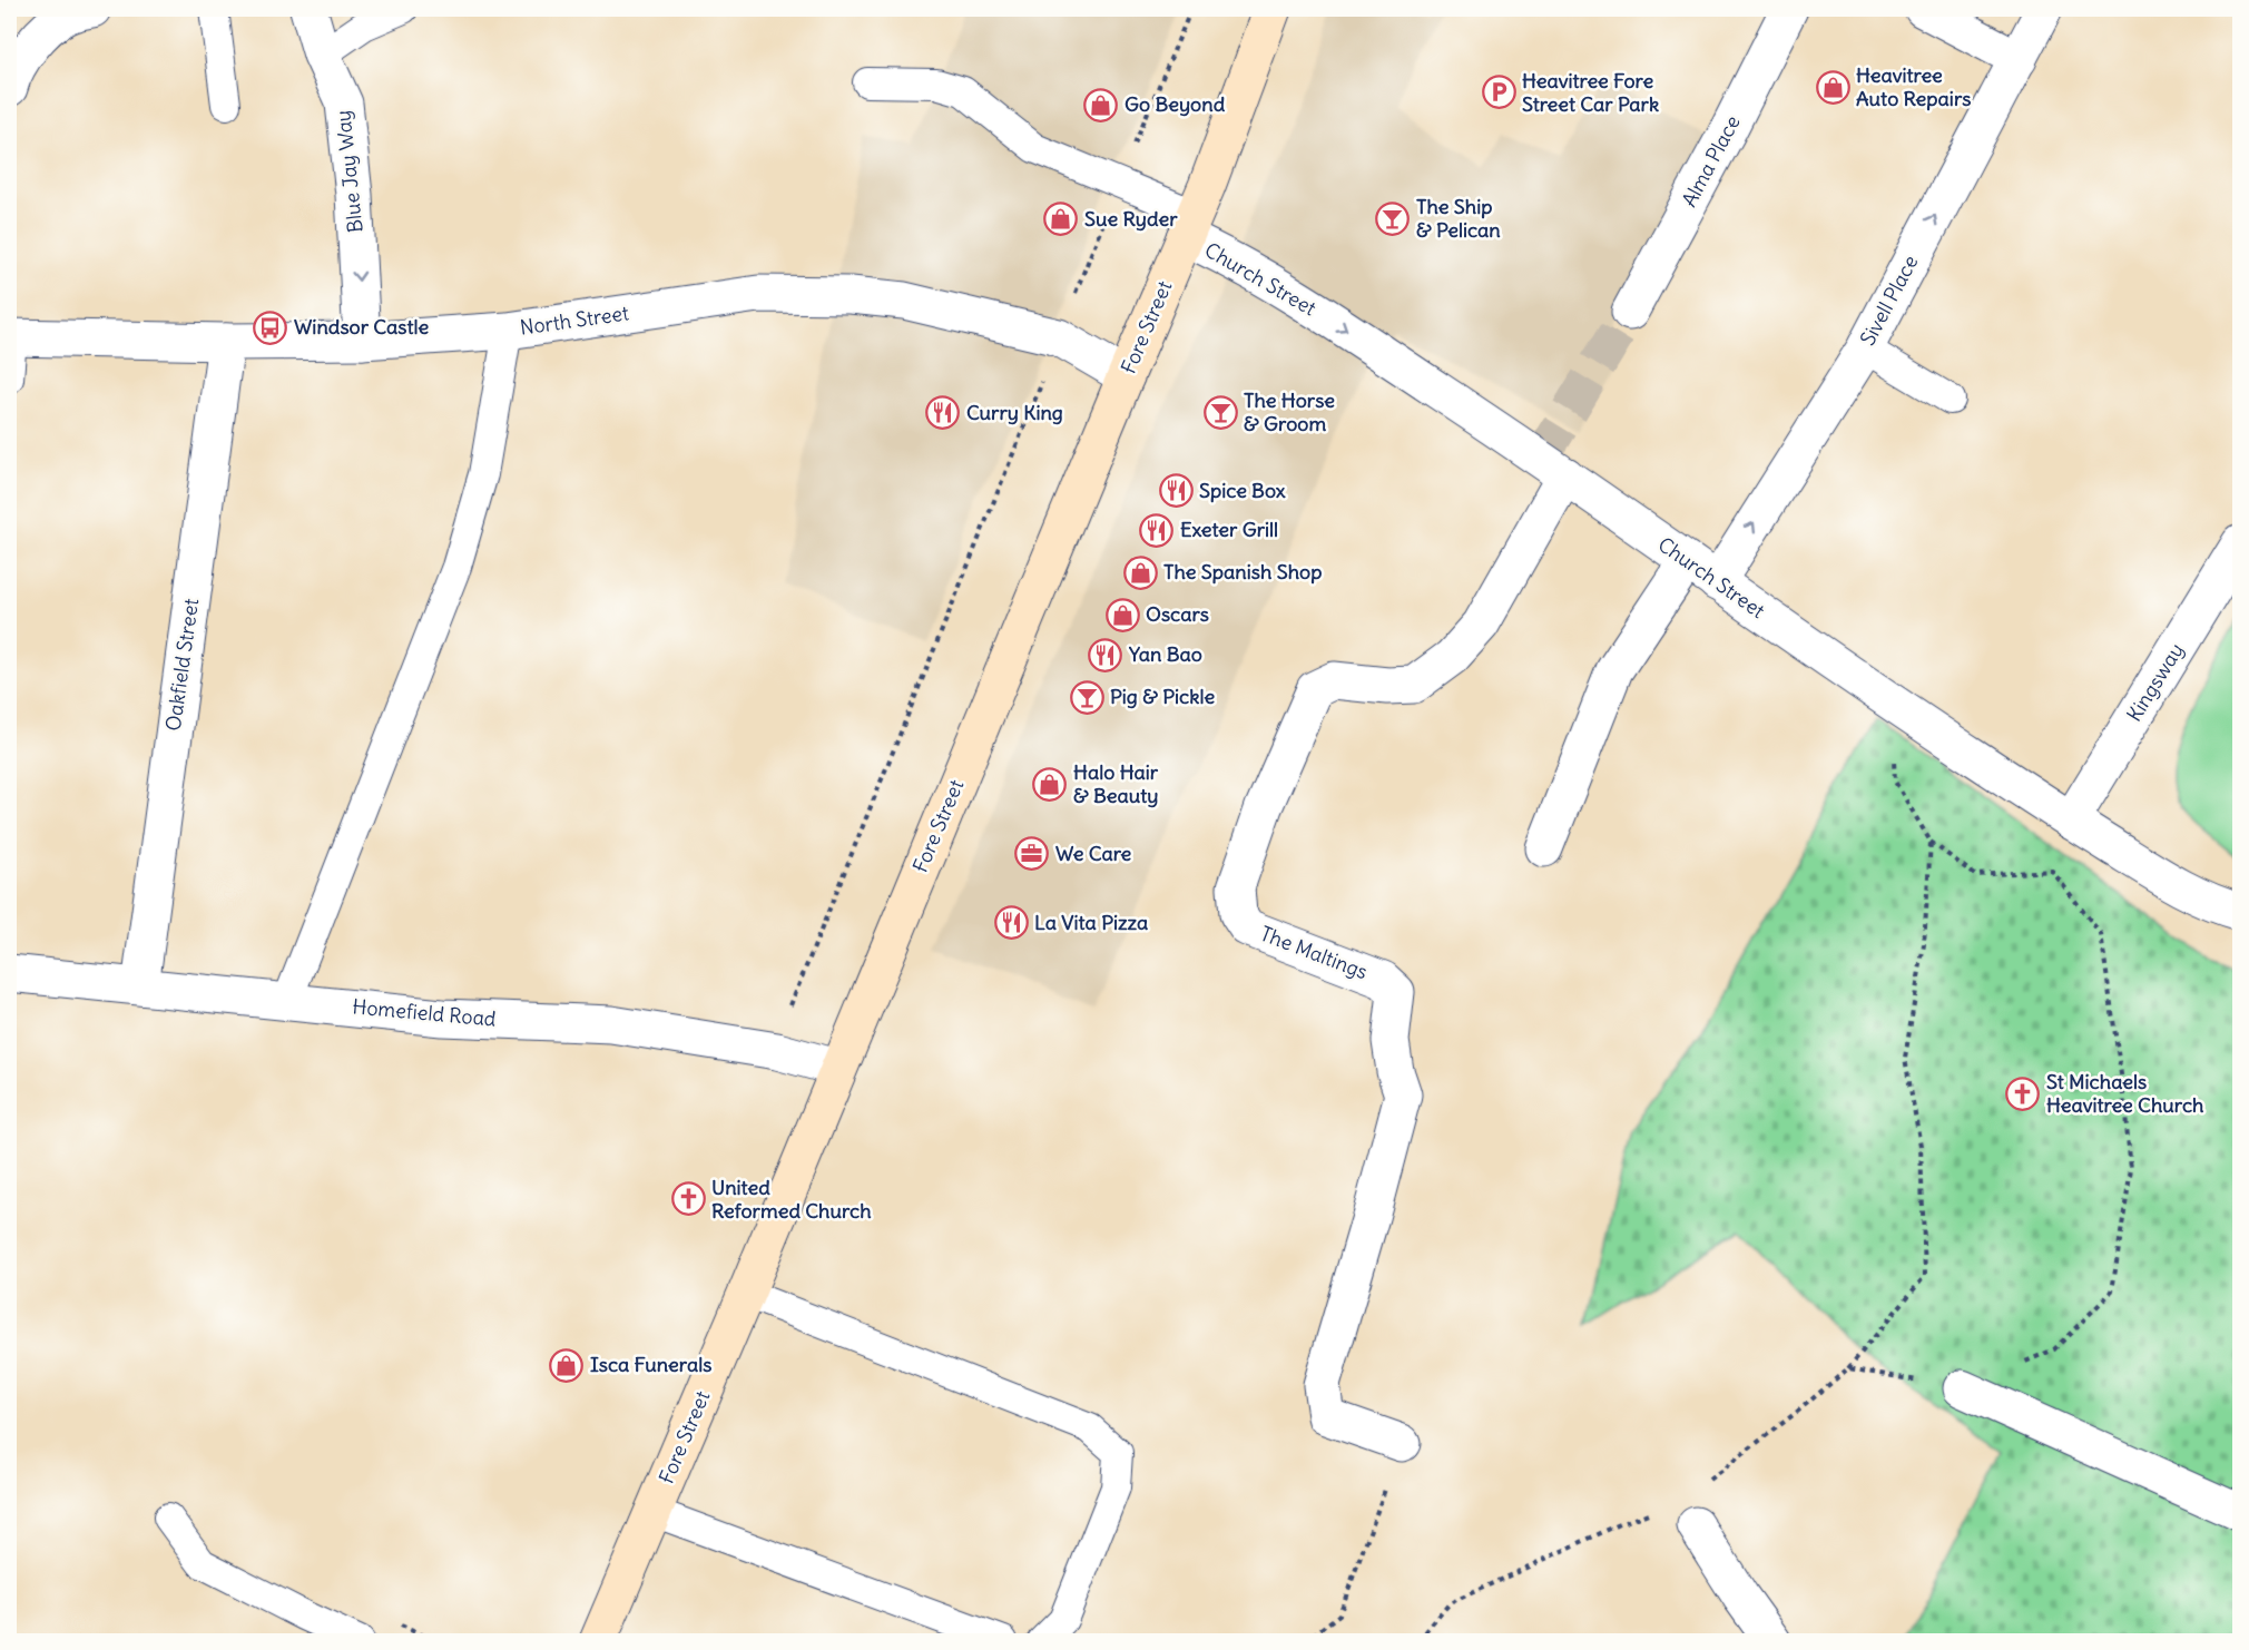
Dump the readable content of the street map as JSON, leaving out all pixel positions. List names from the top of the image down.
{
  "streets": {
    "main road": ["Fore Street"],
    "street": [
      "Alma Place",
      "Blue Jay Way",
      "Church Street",
      "Sivell Place",
      "North Street",
      "Oakfield Street",
      "Kingsway",
      "The Maltings",
      "Homefield Road"
    ]
  },
  "crossings": [
    ["Blue Jay Way", "North Street"],
    ["Church Street", "Sivell Place"],
    ["Church Street", "Fore Street"],
    ["Church Street", "Kingsway"],
    ["Church Street", "The Maltings"],
    ["North Street", "Fore Street"],
    ["North Street", "Oakfield Street"],
    ["Fore Street", "Homefield Road"],
    ["Oakfield Street", "Homefield Road"]
  ],
  "one_way": ["Blue Jay Way", "Sivell Place"],
  "places": {
    "shop": [
      "Heavitree Auto Repairs",
      "Go Beyond",
      "Sue Ryder",
      "The Spanish Shop",
      "Oscars",
      "Halo Hair & Beauty",
      "Isca Funerals"
    ],
    "parking": ["Heavitree Fore Street Car Park"],
    "bar": ["The Ship & Pelican", "The Horse & Groom", "Pig & Pickle"],
    "bus stop": ["Windsor Castle"],
    "restaurant": [
      "Curry King",
      "Spice Box",
      "Exeter Grill",
      "Yan Bao",
      "La Vita Pizza"
    ],
    "office": ["We Care"],
    "church": ["St Michaels Heavitree Church", "United Reformed Church"]
  }
}
